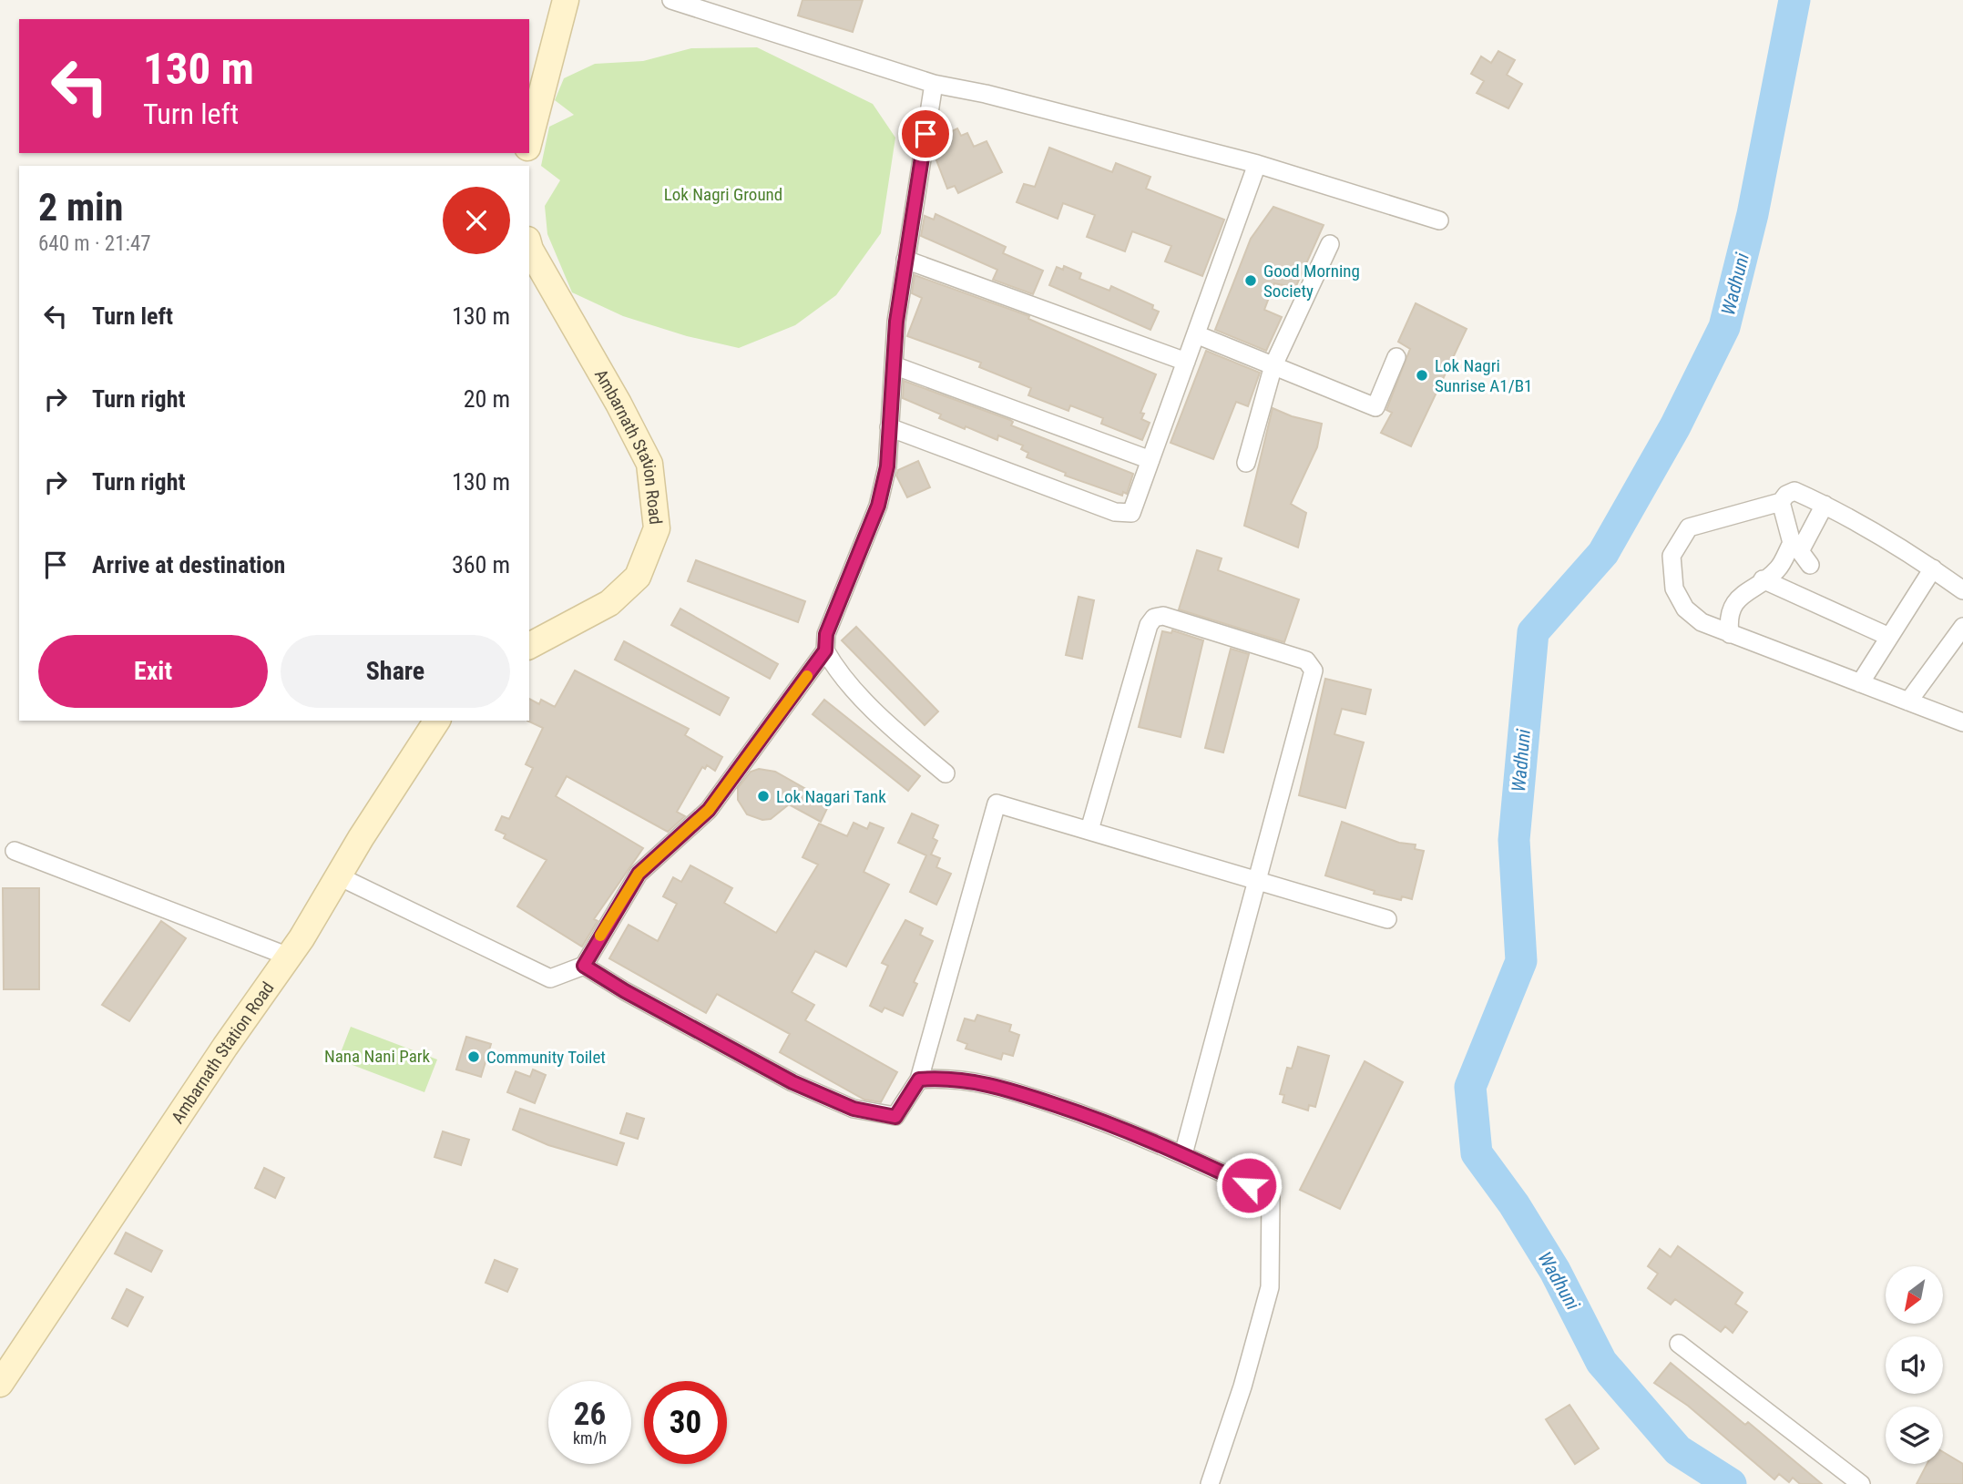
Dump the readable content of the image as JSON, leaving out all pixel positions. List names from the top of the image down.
{
  "streets": {
    "main road": ["Ambarnath Station Road"]
  },
  "water": ["Wadhuni"],
  "parks": ["Lok Nagri Ground", "Nana Nani Park"],
  "places": [
    "Good Morning Society",
    "Lok Nagri Sunrise A1/B1",
    "Lok Nagari Tank",
    "Community Toilet"
  ],
  "north": "bottom left",
  "page": {
    "turn": ["130 m", "Turn left"],
    "heading": ["2 min", "640 m · 21:47"],
    "list": [
      {
        "name": "Turn left",
        "value": "130 m"
      },
      {
        "name": "Turn right",
        "value": "20 m"
      },
      {
        "name": "Turn right",
        "value": "130 m"
      },
      {
        "name": "Arrive at destination",
        "value": "360 m"
      }
    ],
    "buttons": ["Exit", "Share"],
    "speed": "26 km/h",
    "limit": "30"
  }
}
